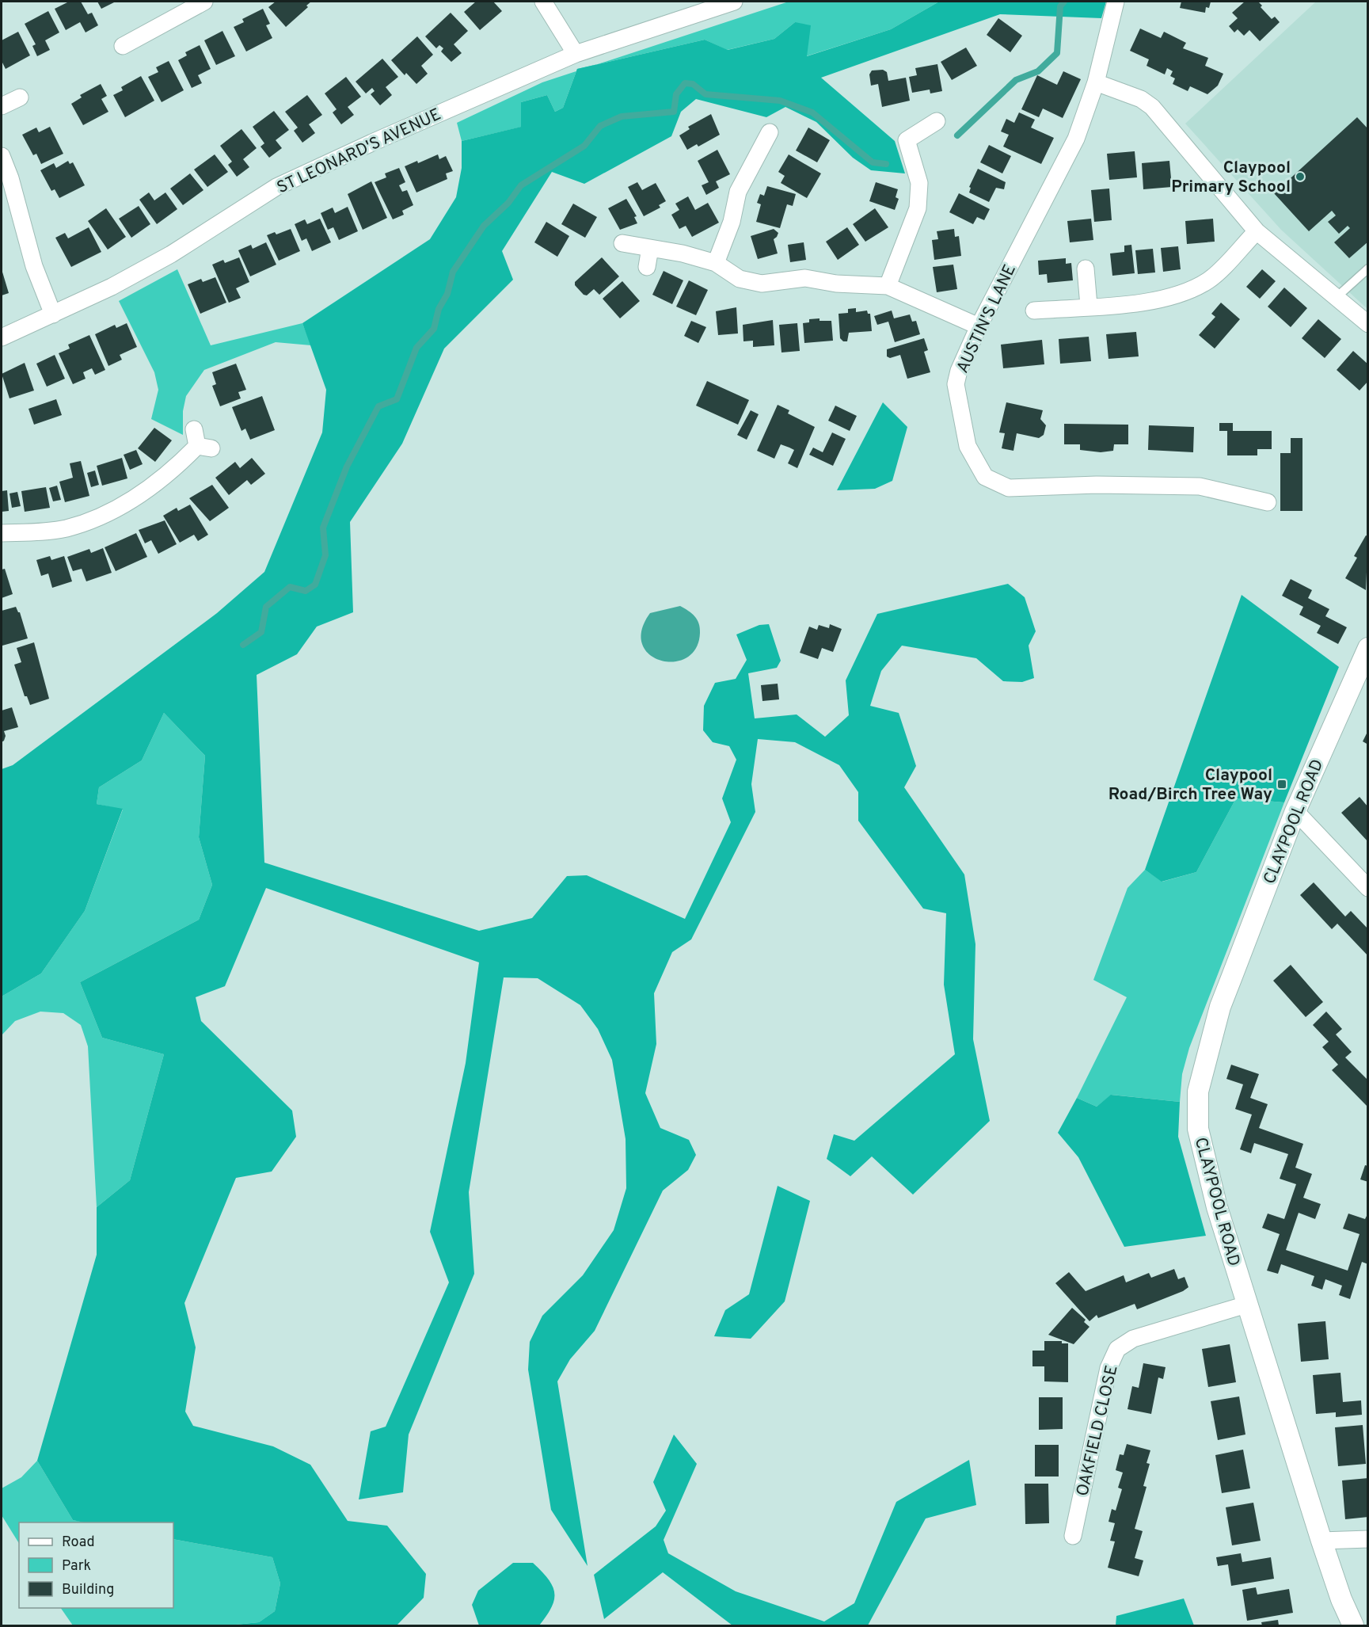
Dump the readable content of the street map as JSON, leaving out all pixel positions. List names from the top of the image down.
{
  "streets": {
    "street": [
      "ST LEONARD'S AVENUE",
      "AUSTIN'S LANE",
      "CLAYPOOL ROAD",
      "OAKFIELD CLOSE"
    ]
  },
  "crossings": [
    ["CLAYPOOL ROAD", "OAKFIELD CLOSE"]
  ],
  "places": {
    "other": ["Claypool Primary School"],
    "transit": ["Claypool Road/Birch Tree Way"]
  },
  "legend": ["Road", "Park", "Building"]
}
